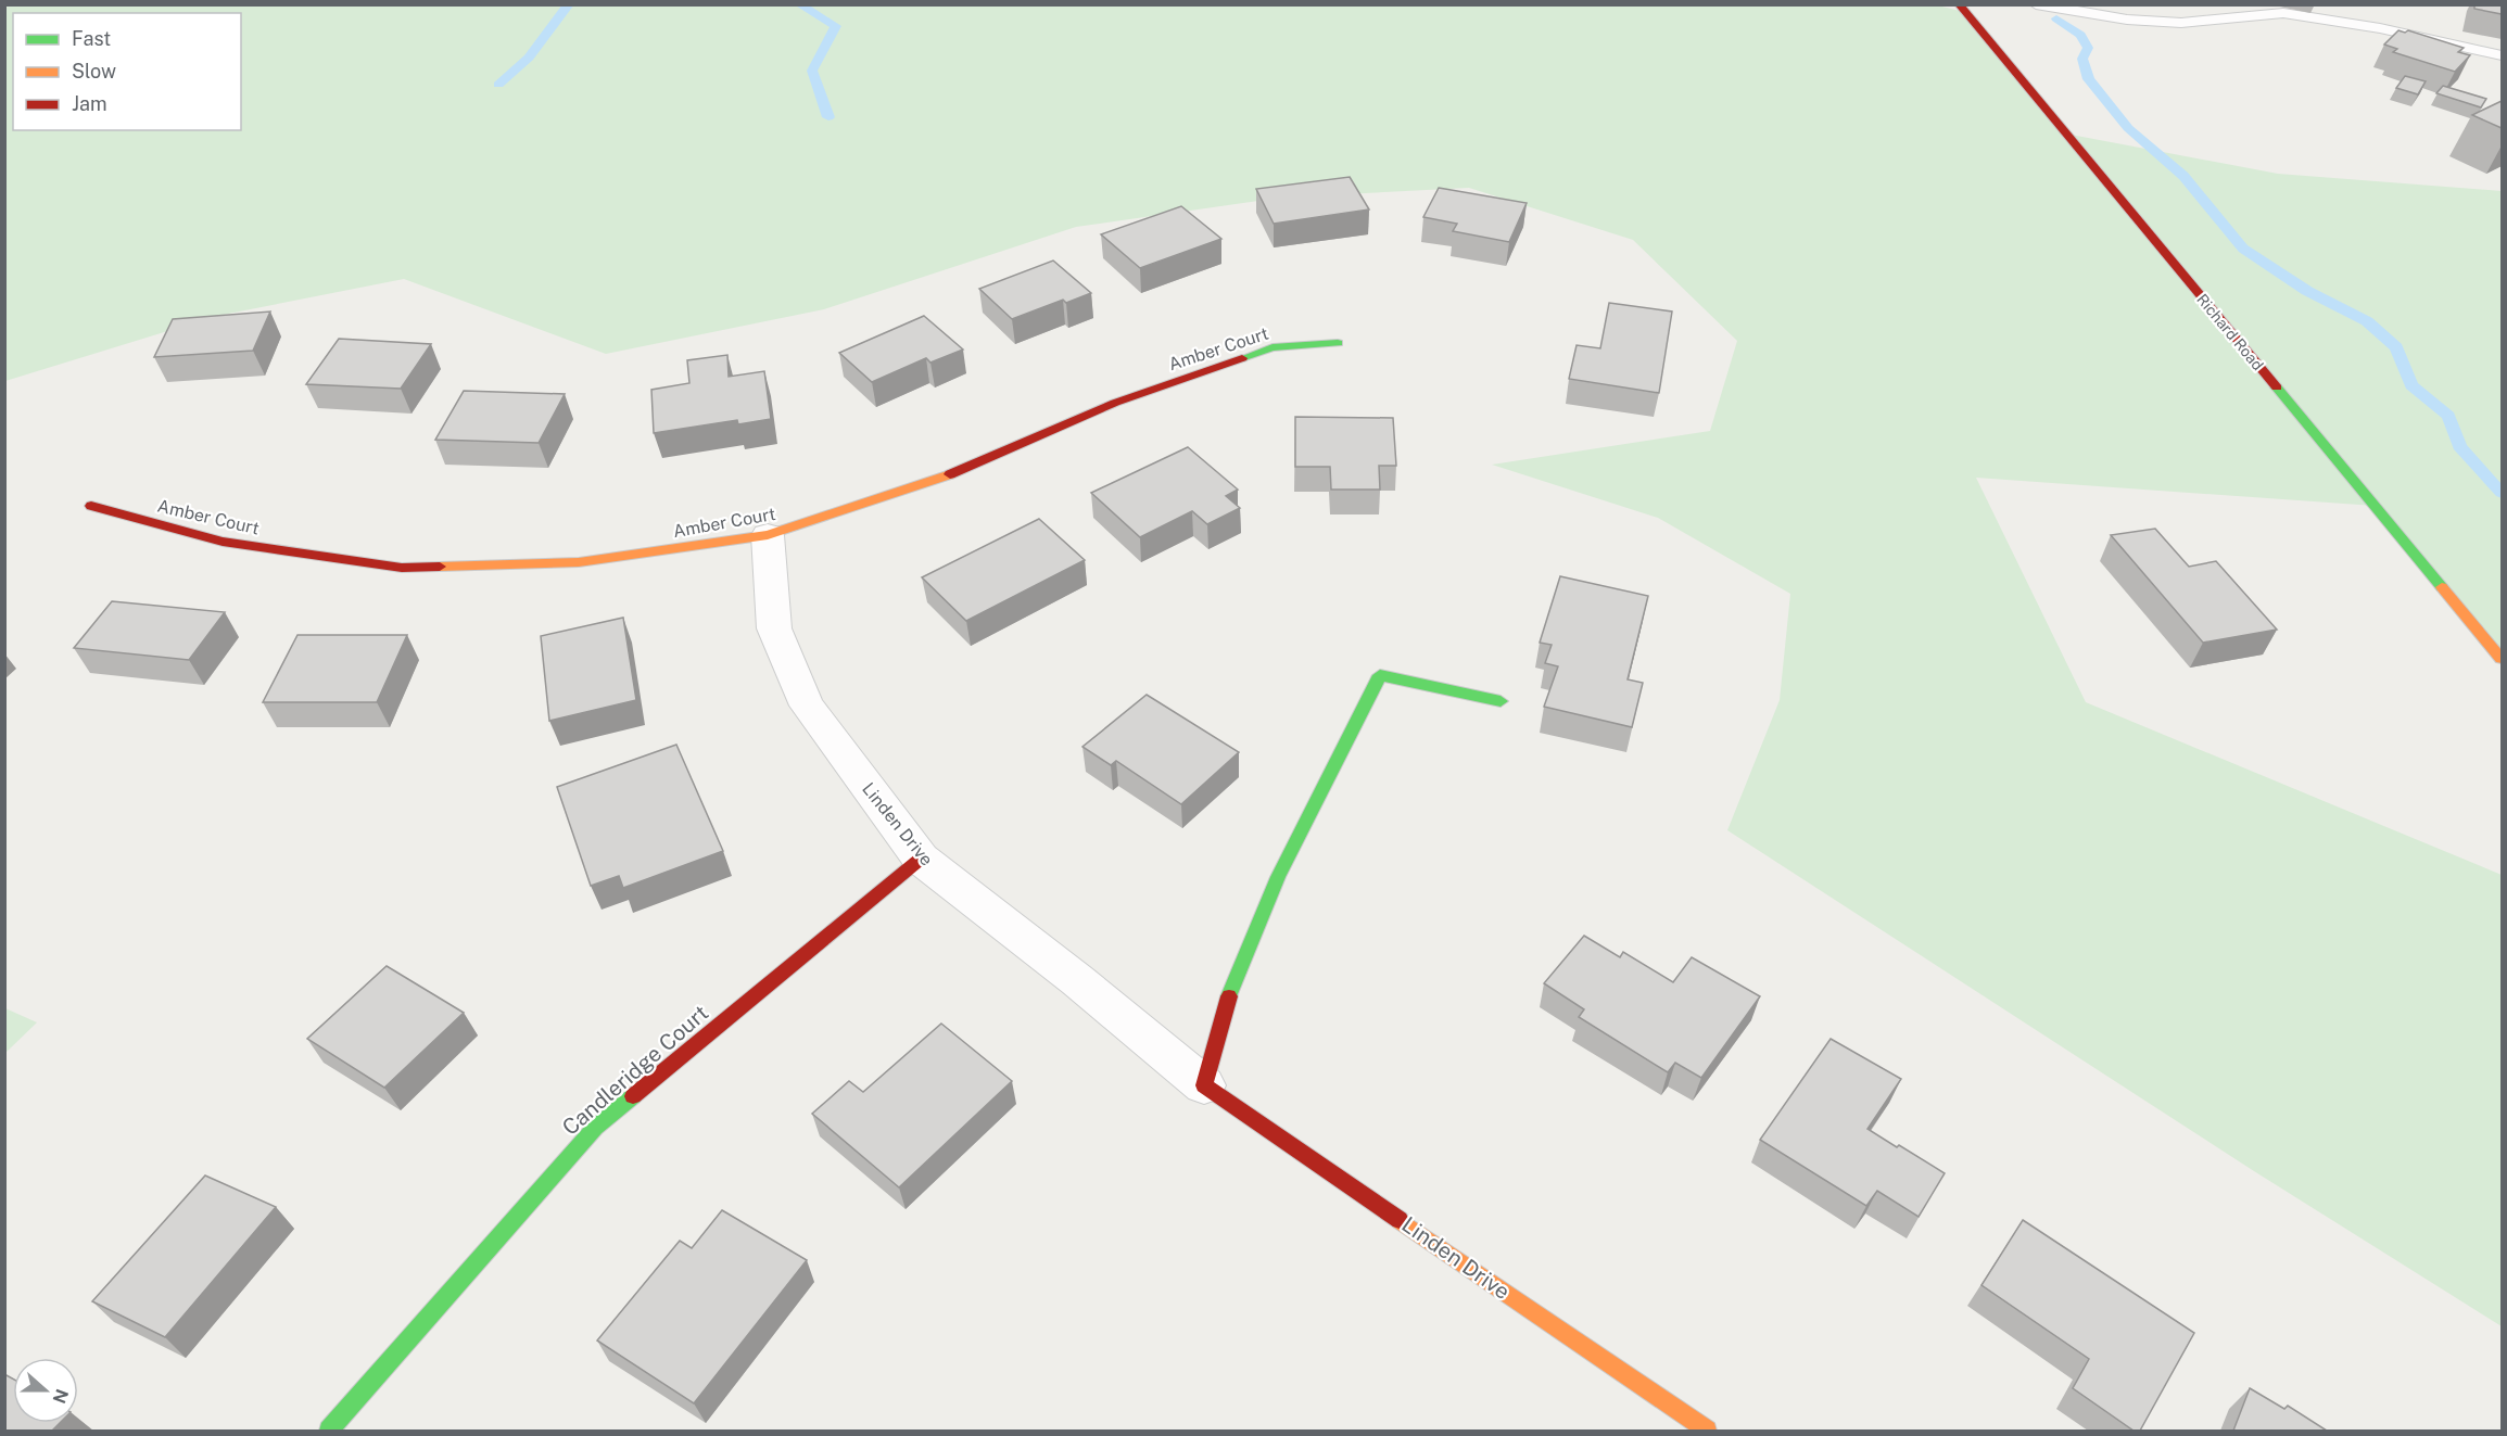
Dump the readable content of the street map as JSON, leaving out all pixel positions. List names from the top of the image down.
{
  "streets": {
    "street": [
      "Richard Road",
      "Amber Court",
      "Linden Drive",
      "Candleridge Court"
    ]
  },
  "crossings": [
    ["Amber Court", "Linden Drive"],
    ["Linden Drive", "Candleridge Court"]
  ],
  "legend": ["Fast", "Slow", "Jam"],
  "north": "right"
}
